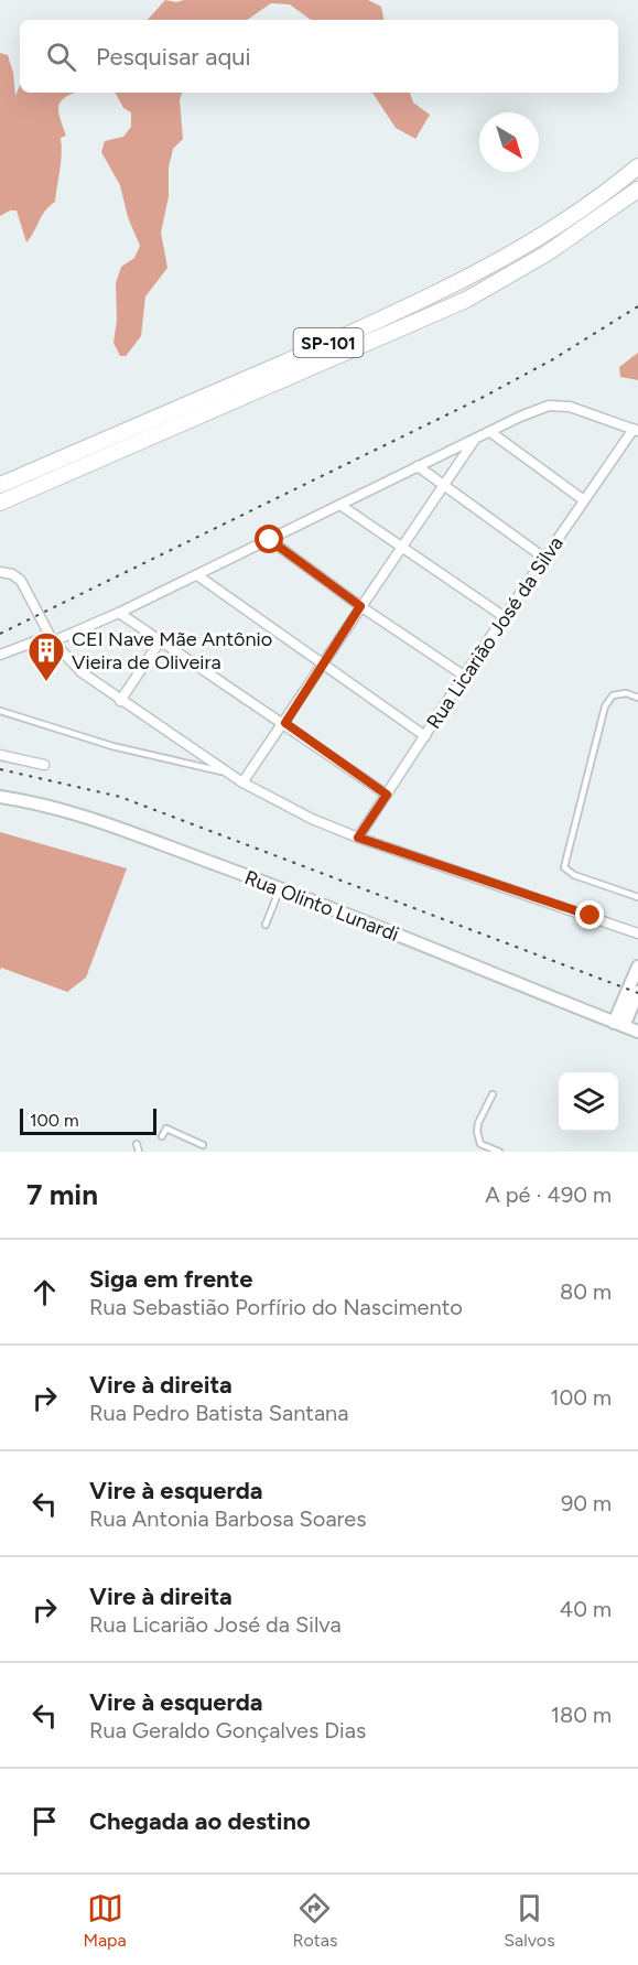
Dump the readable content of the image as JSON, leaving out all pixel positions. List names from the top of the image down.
{
  "streets": {
    "highway": ["SP-101"],
    "street": ["Rua Licarião José da Silva", "Rua Olinto Lunardi"]
  },
  "places": {
    "building": ["CEI Nave Mãe Antônio Vieira de Oliveira"]
  },
  "scale_bar": "100 m",
  "north": "bottom right",
  "page": {
    "search": "Pesquisar aqui",
    "scale": "100 m",
    "heading": ["7 min", "A pé · 490 m"],
    "list": [
      ["Siga em frente", "Rua Sebastião Porfírio do Nascimento", "80 m"],
      ["Vire à direita", "Rua Pedro Batista Santana", "100 m"],
      ["Vire à esquerda", "Rua Antonia Barbosa Soares", "90 m"],
      ["Vire à direita", "Rua Licarião José da Silva", "40 m"],
      ["Vire à esquerda", "Rua Geraldo Gonçalves Dias", "180 m"],
      "Chegada ao destino"
    ],
    "nav": ["Mapa", "Rotas", "Salvos"]
  }
}
